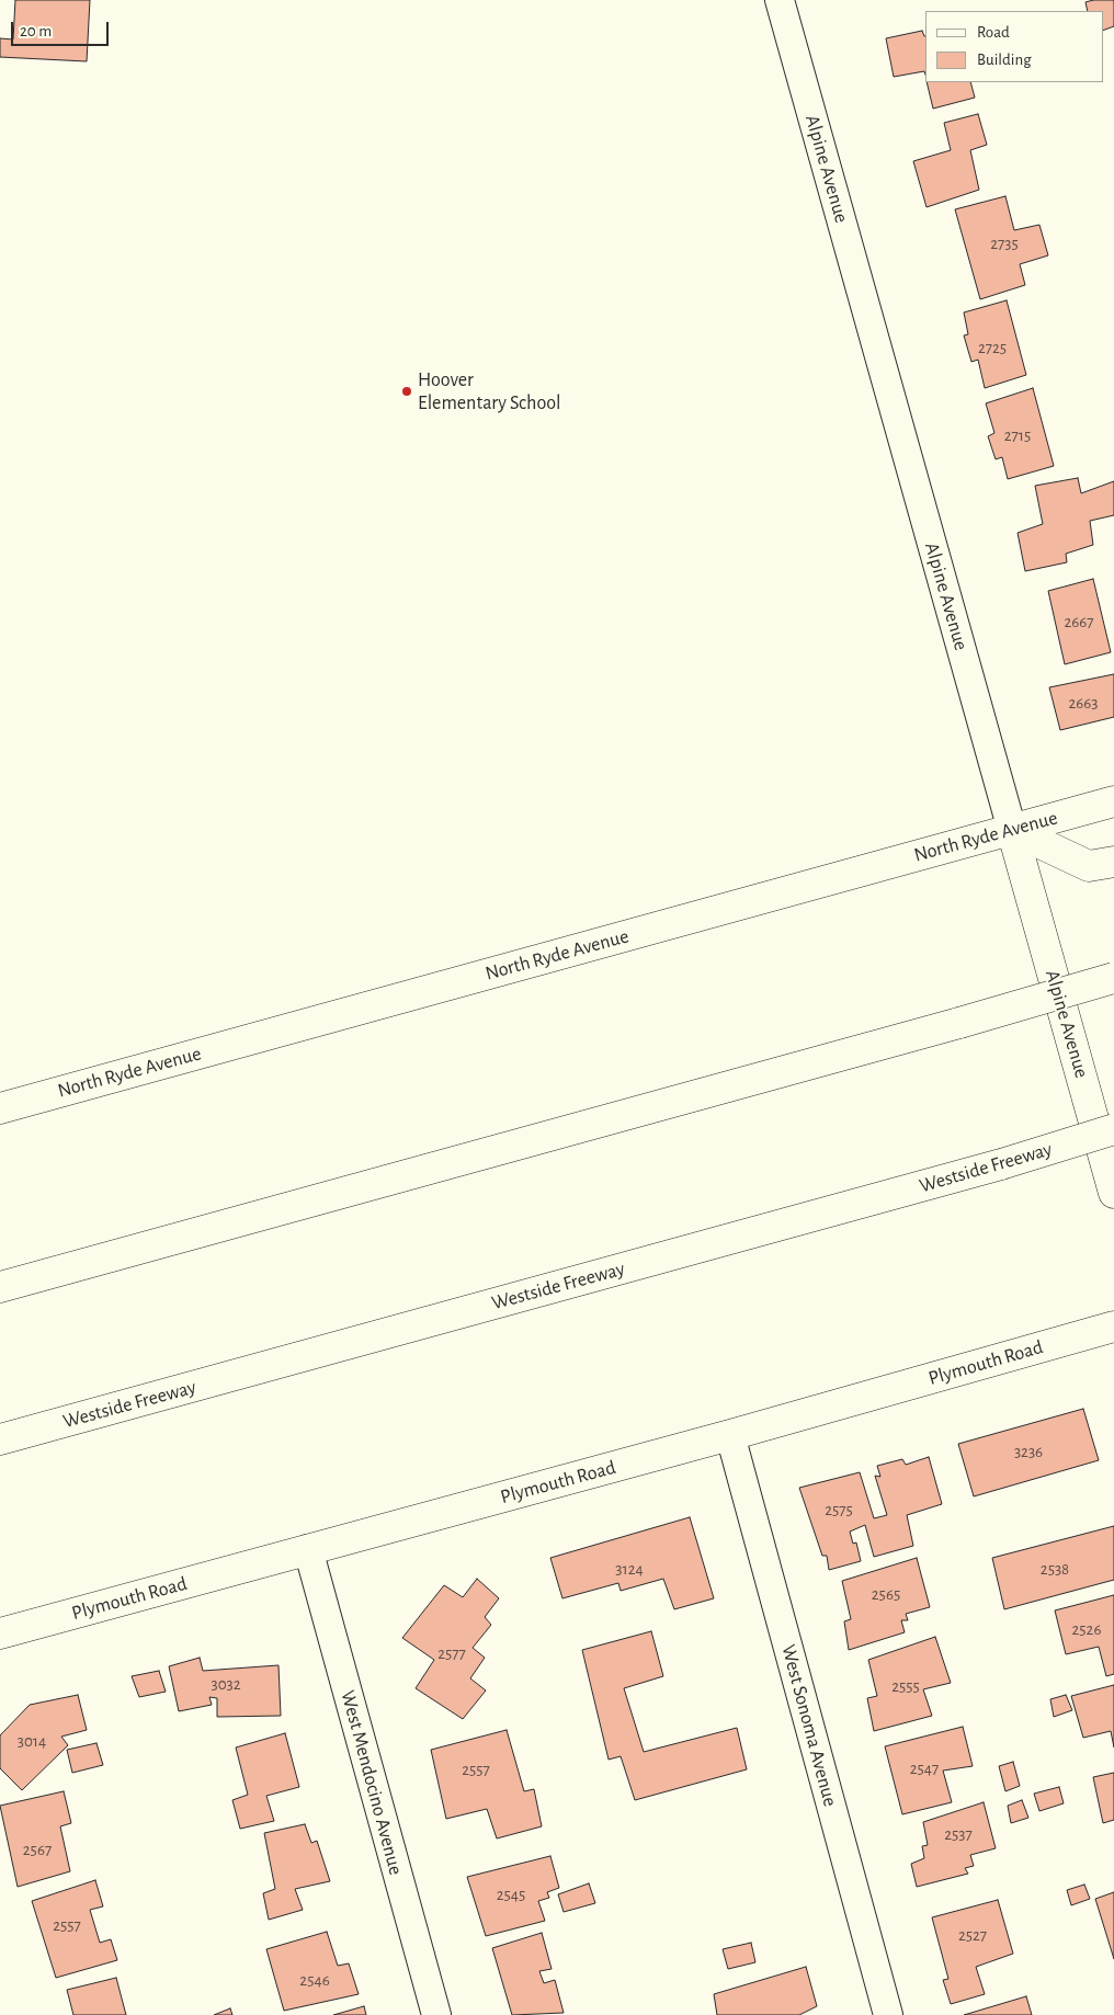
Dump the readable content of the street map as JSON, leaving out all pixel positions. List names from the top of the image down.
{
  "streets": {
    "main road": [
      "Alpine Avenue",
      "North Ryde Avenue",
      "Westside Freeway",
      "Plymouth Road"
    ],
    "street": ["West Sonoma Avenue", "West Mendocino Avenue"]
  },
  "crossings": [
    ["Alpine Avenue", "North Ryde Avenue"],
    ["Plymouth Road", "West Sonoma Avenue"],
    ["Plymouth Road", "West Mendocino Avenue"]
  ],
  "places": ["Hoover Elementary School"],
  "house_numbers": [
    "2735",
    "2725",
    "2715",
    "2667",
    "2663",
    "3236",
    "2575",
    "3124",
    "2538",
    "2565",
    "2526",
    "2577",
    "3032",
    "2555",
    "3014",
    "2547",
    "2557",
    "2537",
    "2567",
    "2545",
    "2557",
    "2527",
    "2546"
  ],
  "legend": ["Road", "Building"],
  "scale_bar": "20 m"
}
